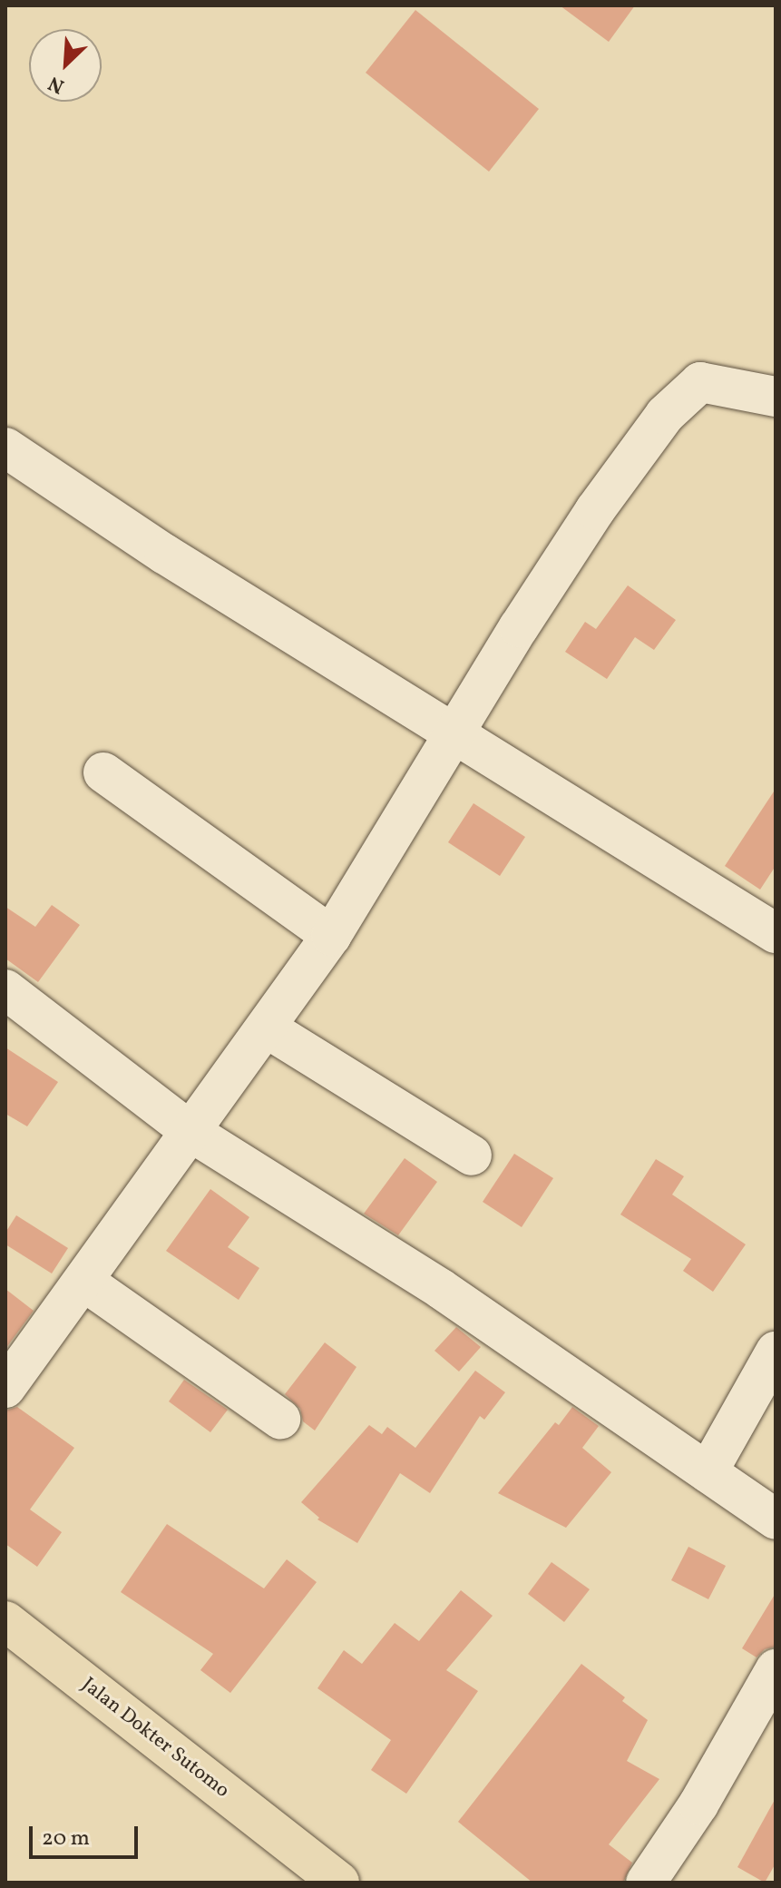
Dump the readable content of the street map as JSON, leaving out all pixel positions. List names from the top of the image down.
{
  "streets": {
    "main road": ["Jalan Dokter Sutomo"]
  },
  "scale_bar": "20 m",
  "north": "bottom left"
}
